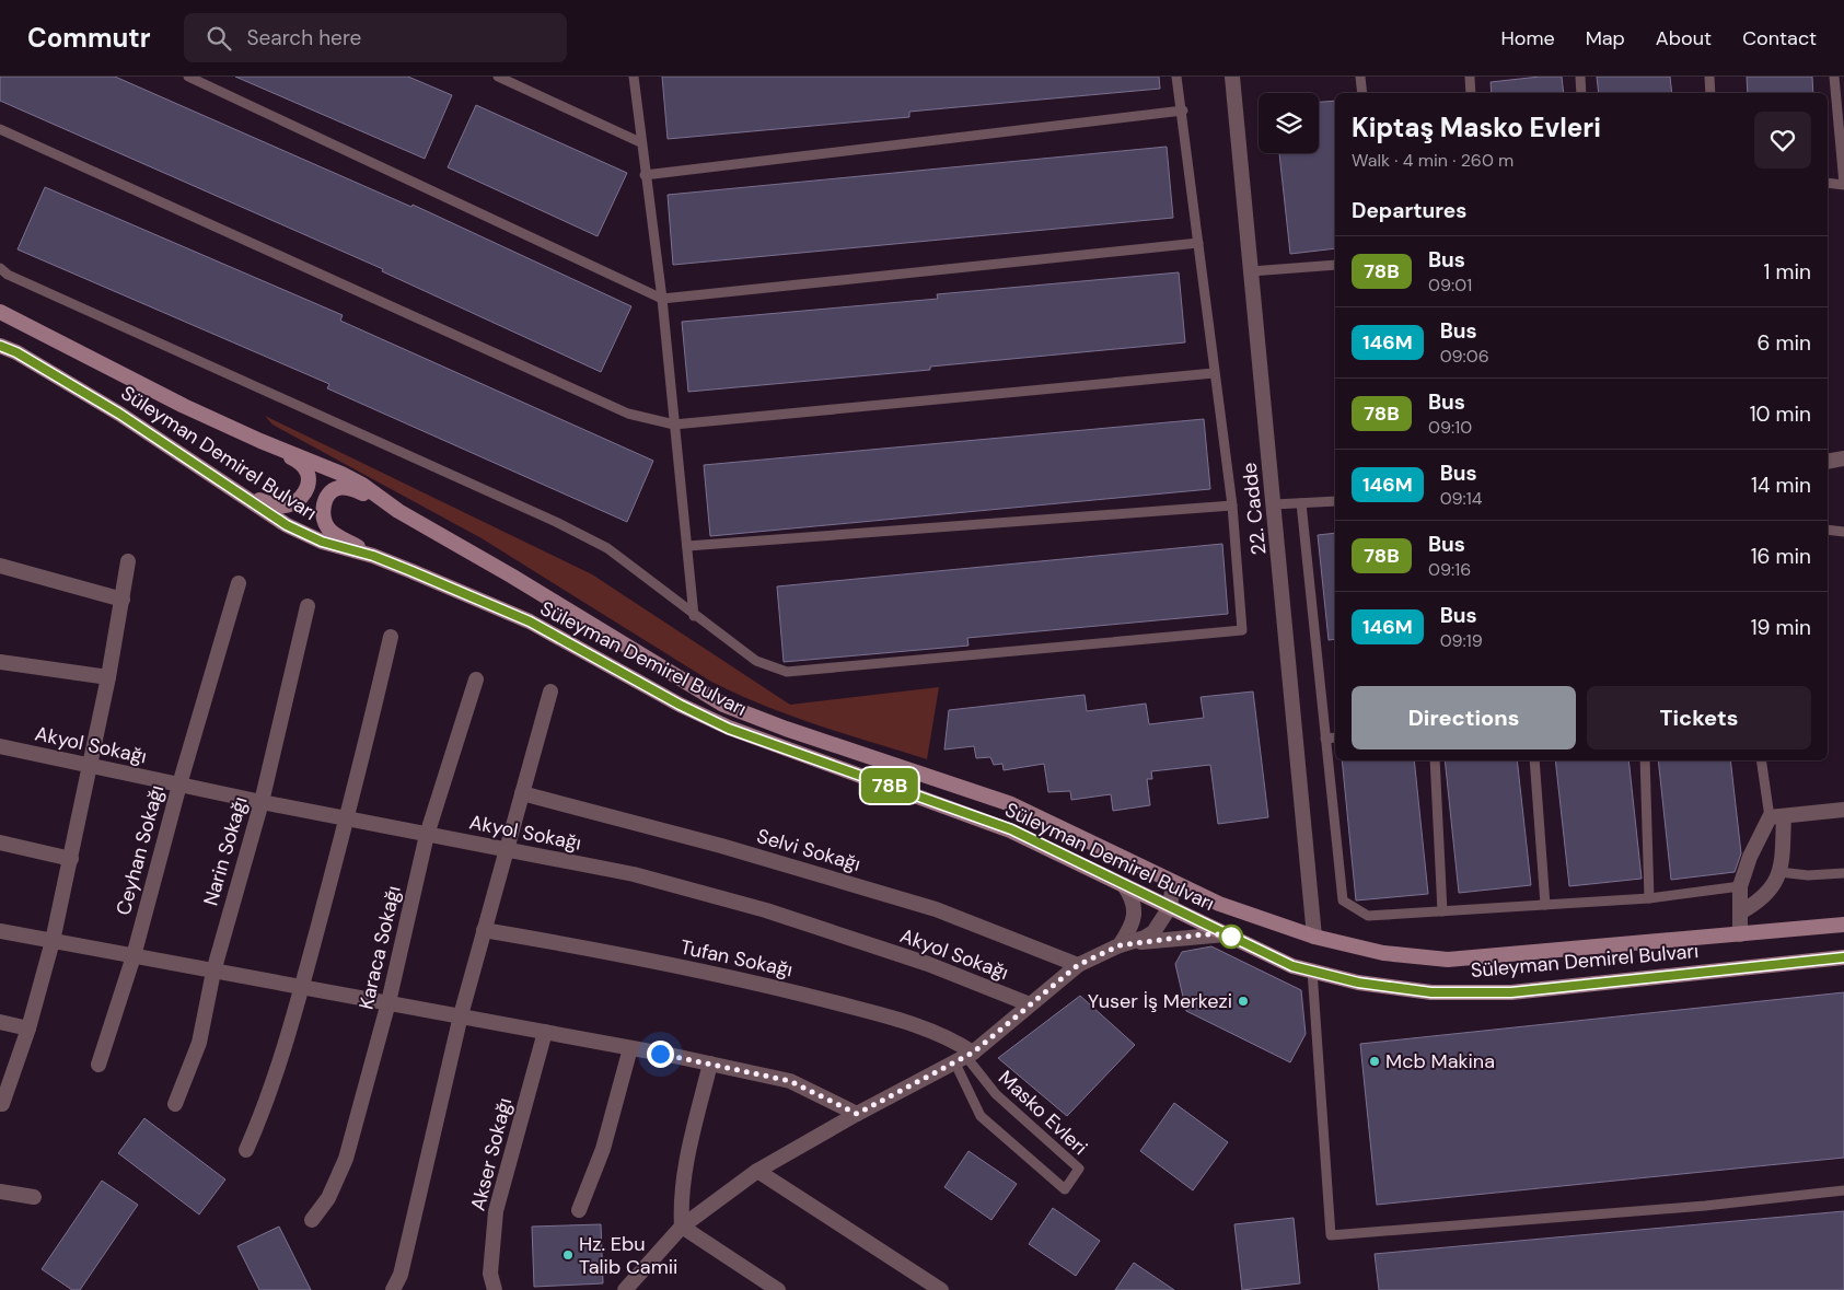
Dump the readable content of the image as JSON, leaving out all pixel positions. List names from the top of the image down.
{
  "streets": {
    "main road": ["Süleyman Demirel Bulvarı"],
    "street": [
      "22. Cadde",
      "Akyol Sokağı",
      "Ceyhan Sokağı",
      "Selvi Sokağı",
      "Narin Sokağı",
      "Karaca Sokağı",
      "Tufan Sokağı",
      "Akser Sokağı"
    ],
    "lane": ["Masko Evleri"]
  },
  "crossings": [
    ["Süleyman Demirel Bulvarı", "22. Cadde"],
    ["Akyol Sokağı", "Ceyhan Sokağı"],
    ["Akyol Sokağı", "Narin Sokağı"],
    ["Akyol Sokağı", "Karaca Sokağı"],
    ["Tufan Sokağı", "Masko Evleri"]
  ],
  "places": ["Yuser İş Merkezi", "Mcb Makina", "Hz. Ebu Talib Camii"],
  "lines": ["bus line 78B"],
  "page": {
    "header": "Commutr",
    "search": "Search here",
    "nav": [
      "Home",
      "Map",
      "About",
      "Contact"
    ],
    "on_map": "78B",
    "heading": [
      ["Kiptaş Masko Evleri", "Walk · 4 min · 260 m"],
      "Departures"
    ],
    "list": [
      {
        "mark": "78B",
        "name": "Bus",
        "note": "09:01",
        "value": "1 min"
      },
      {
        "mark": "146M",
        "name": "Bus",
        "note": "09:06",
        "value": "6 min"
      },
      {
        "mark": "78B",
        "name": "Bus",
        "note": "09:10",
        "value": "10 min"
      },
      {
        "mark": "146M",
        "name": "Bus",
        "note": "09:14",
        "value": "14 min"
      },
      {
        "mark": "78B",
        "name": "Bus",
        "note": "09:16",
        "value": "16 min"
      },
      {
        "mark": "146M",
        "name": "Bus",
        "note": "09:19",
        "value": "19 min"
      }
    ],
    "buttons": ["Directions", "Tickets"]
  }
}
